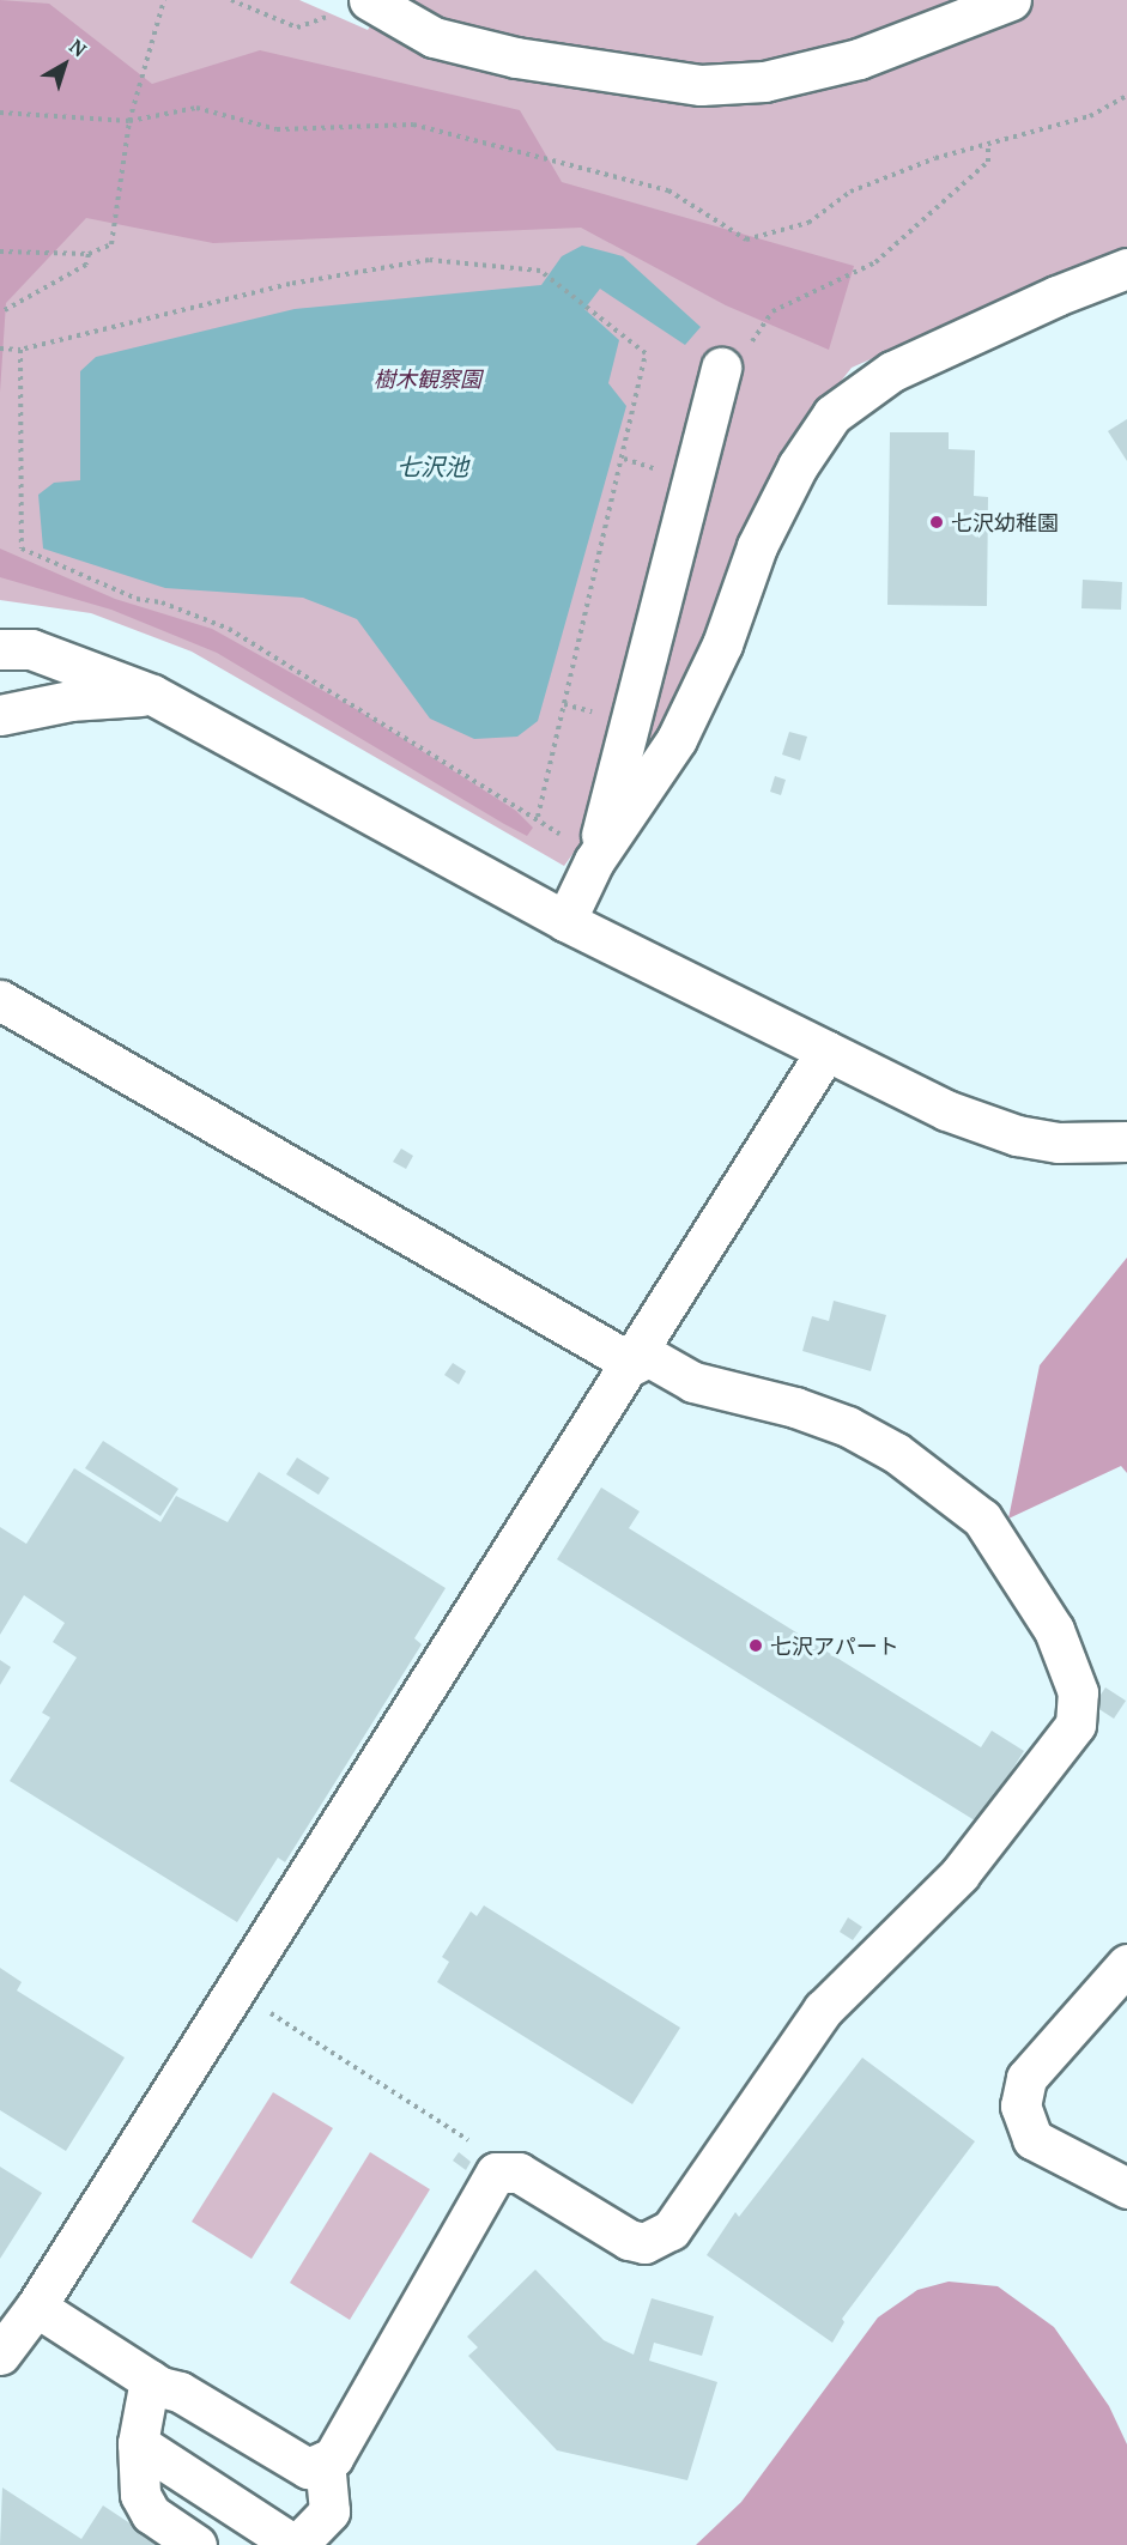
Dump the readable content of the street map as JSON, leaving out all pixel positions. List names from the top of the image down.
{
  "water": ["七沢池"],
  "parks": ["樹木観察園"],
  "places": ["七沢幼稚園", "七沢アパート"],
  "north": "top right"
}
